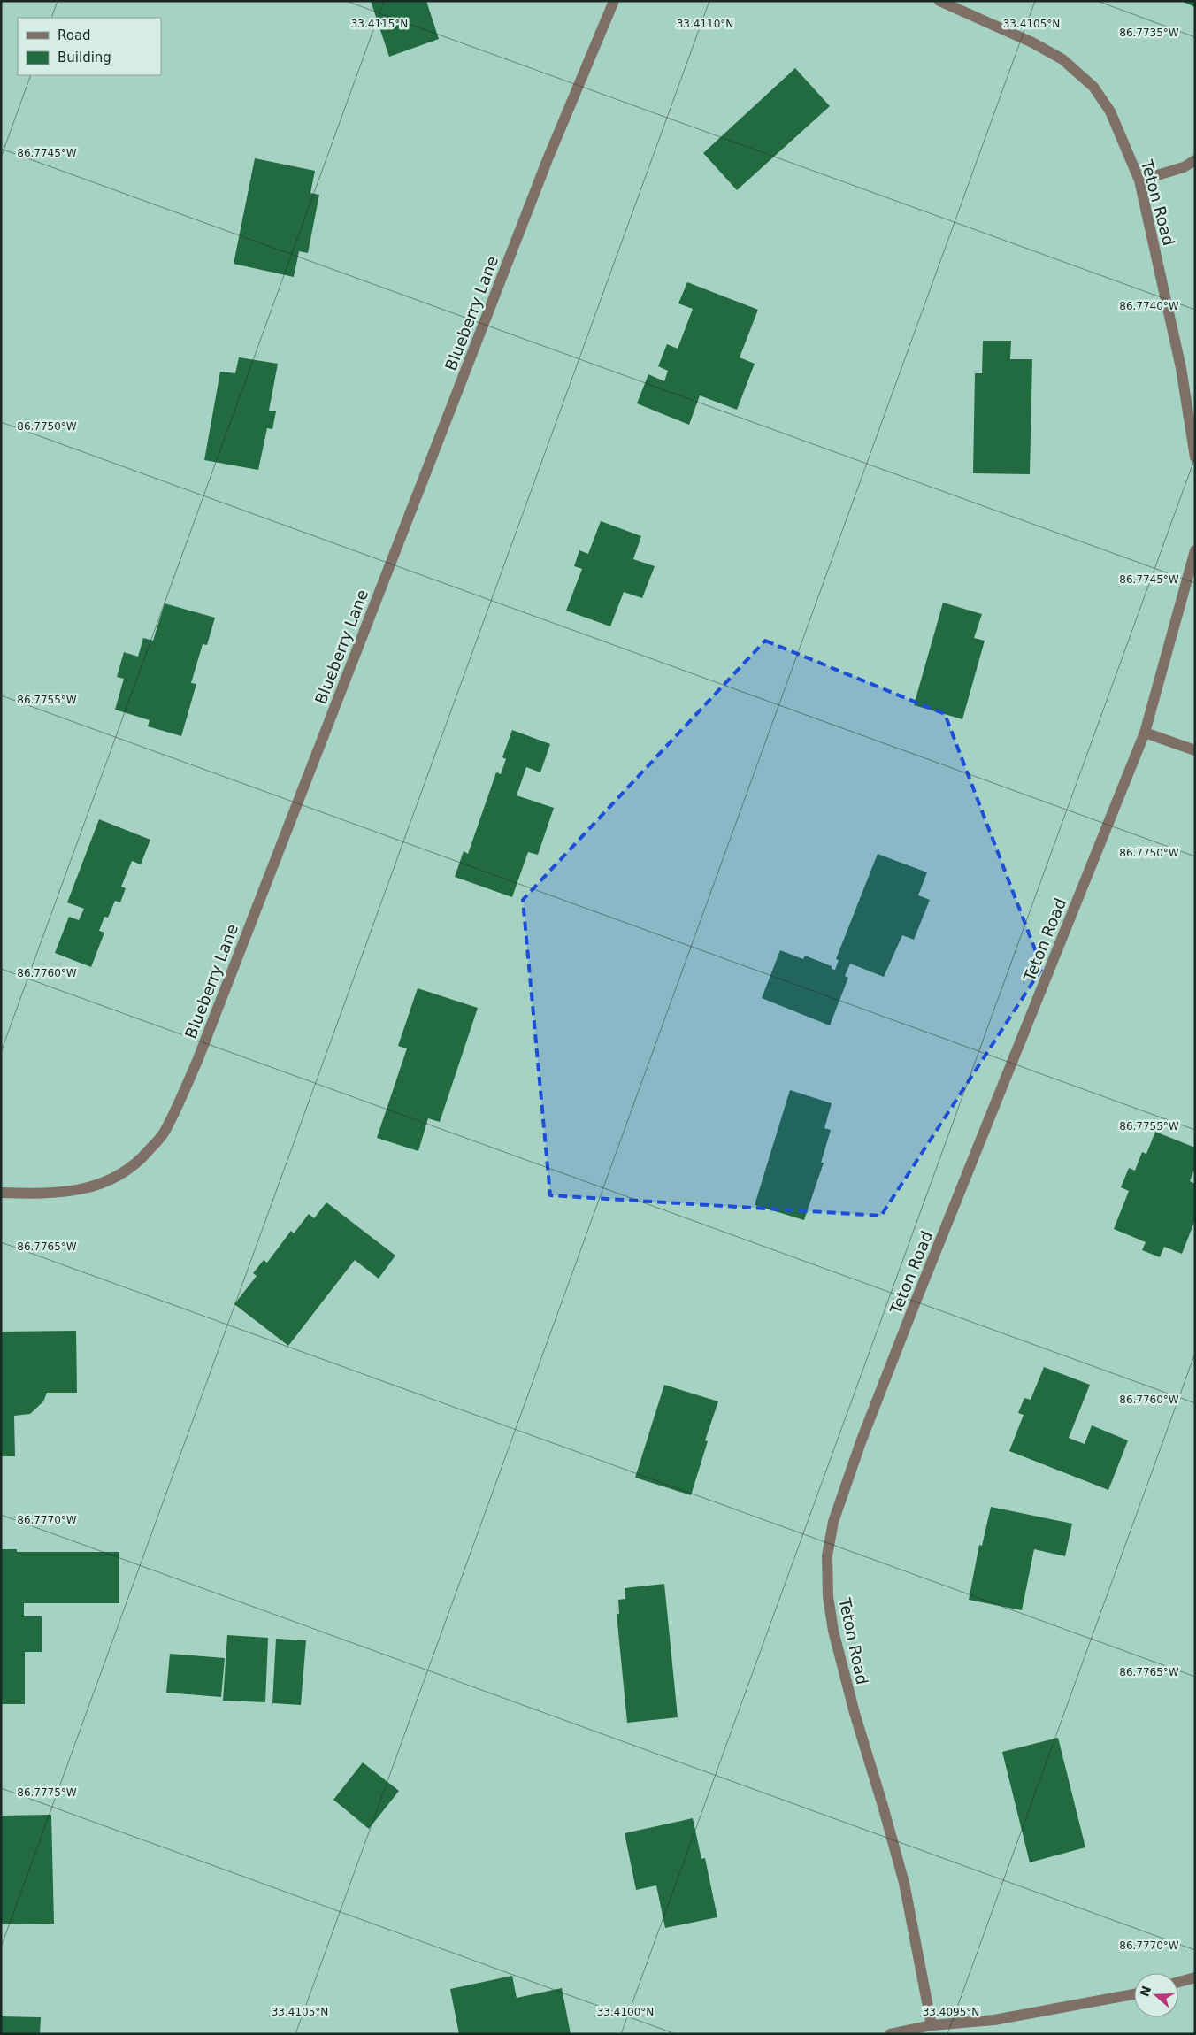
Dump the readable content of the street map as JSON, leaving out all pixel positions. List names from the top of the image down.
{
  "streets": {
    "street": ["Teton Road", "Blueberry Lane"]
  },
  "legend": ["Road", "Building"],
  "north": "left",
  "coordinates": [
    "33.4115°N",
    "33.4110°N",
    "33.4105°N",
    "86.7735°W",
    "86.7745°W",
    "86.7740°W",
    "86.7750°W",
    "86.7755°W",
    "86.7760°W",
    "86.7765°W",
    "86.7770°W",
    "86.7775°W",
    "33.4100°N",
    "33.4095°N"
  ]
}
